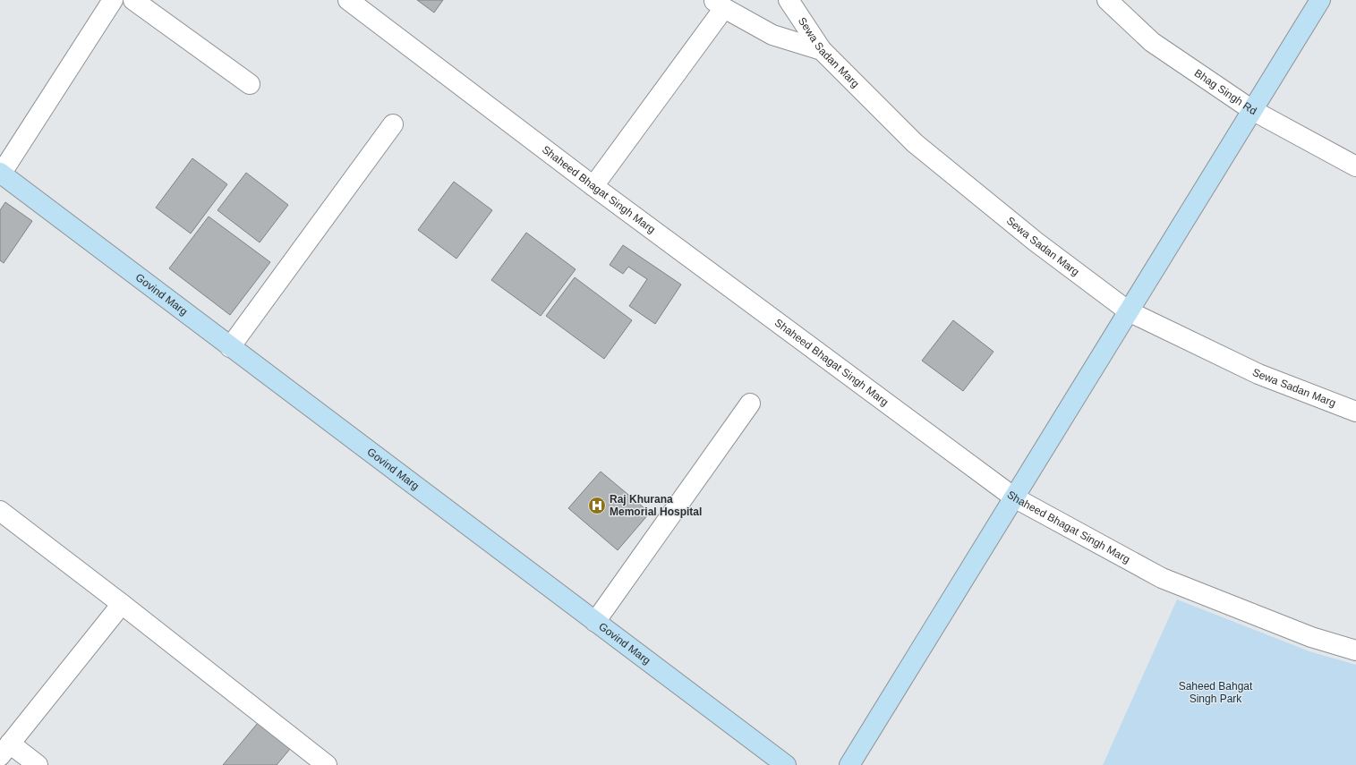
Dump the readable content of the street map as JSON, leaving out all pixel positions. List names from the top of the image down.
{
  "streets": {
    "street": [
      "Sewa Sadan Marg",
      "Bhag Singh Rd",
      "Shaheed Bhagat Singh Marg",
      "Govind Marg"
    ]
  },
  "parks": ["Saheed Bahgat Singh Park"],
  "places": {
    "hospital": ["Raj Khurana Memorial Hospital"]
  }
}
